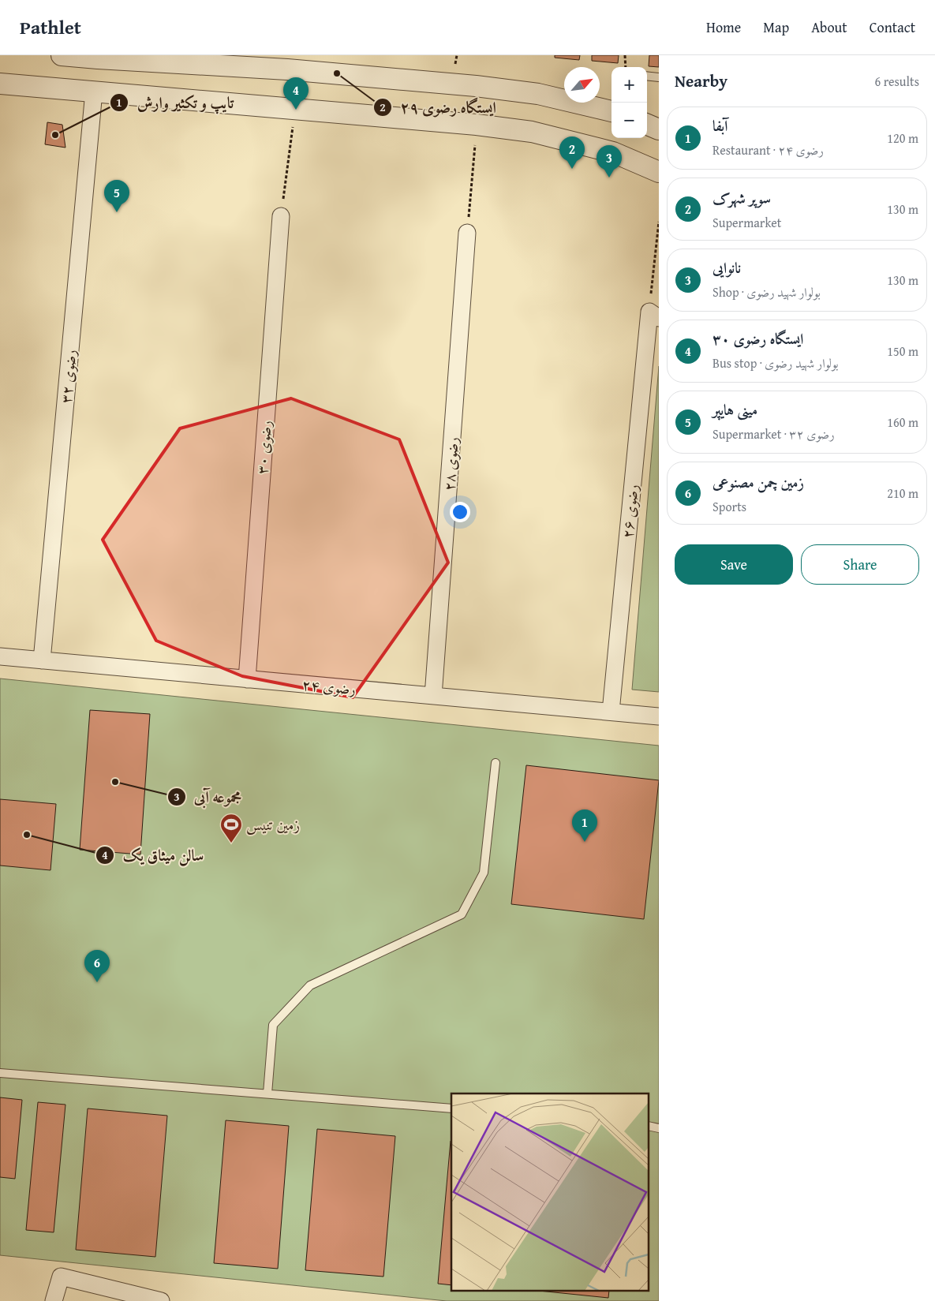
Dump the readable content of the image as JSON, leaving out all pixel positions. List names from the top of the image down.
{
  "streets": {
    "street": [
      "رضوی ۳۲",
      "رضوی ۳۰",
      "رضوی ۲۸",
      "رضوی ۲۶",
      "رضوی ۲۴"
    ]
  },
  "crossings": [
    ["رضوی ۳۲", "رضوی ۲۴"],
    ["رضوی ۳۰", "رضوی ۲۴"],
    ["رضوی ۲۸", "رضوی ۲۴"],
    ["رضوی ۲۶", "رضوی ۲۴"]
  ],
  "places": {
    "other": [
      "ایستگاه رضوی ۲۹",
      "تایپ و تکثیر وارش",
      "مجموعه آبی",
      "سالن میثاق یک"
    ],
    "sports": ["زمین تنیس"]
  },
  "north": "top right",
  "page": {
    "header": "Pathlet",
    "nav": [
      "Home",
      "Map",
      "About",
      "Contact"
    ],
    "heading": ["Nearby", "6 results"],
    "map_buttons": ["+", "−"],
    "pins": [
      "4",
      "2",
      "3",
      "5",
      "1",
      "6"
    ],
    "list": [
      {
        "mark": "1",
        "name": "آبفا",
        "note": "Restaurant · رضوی ۲۴",
        "value": "120 m"
      },
      {
        "mark": "2",
        "name": "سوپر شهرک",
        "note": "Supermarket",
        "value": "130 m"
      },
      {
        "mark": "3",
        "name": "نانوایی",
        "note": "Shop · بولوار شهید رضوی",
        "value": "130 m"
      },
      {
        "mark": "4",
        "name": "ایستگاه رضوی ۳۰",
        "note": "Bus stop · بولوار شهید رضوی",
        "value": "150 m"
      },
      {
        "mark": "5",
        "name": "مینی هایپر",
        "note": "Supermarket · رضوی ۳۲",
        "value": "160 m"
      },
      {
        "mark": "6",
        "name": "زمین چمن مصنوعی",
        "note": "Sports",
        "value": "210 m"
      }
    ],
    "buttons": ["Save", "Share"]
  }
}
